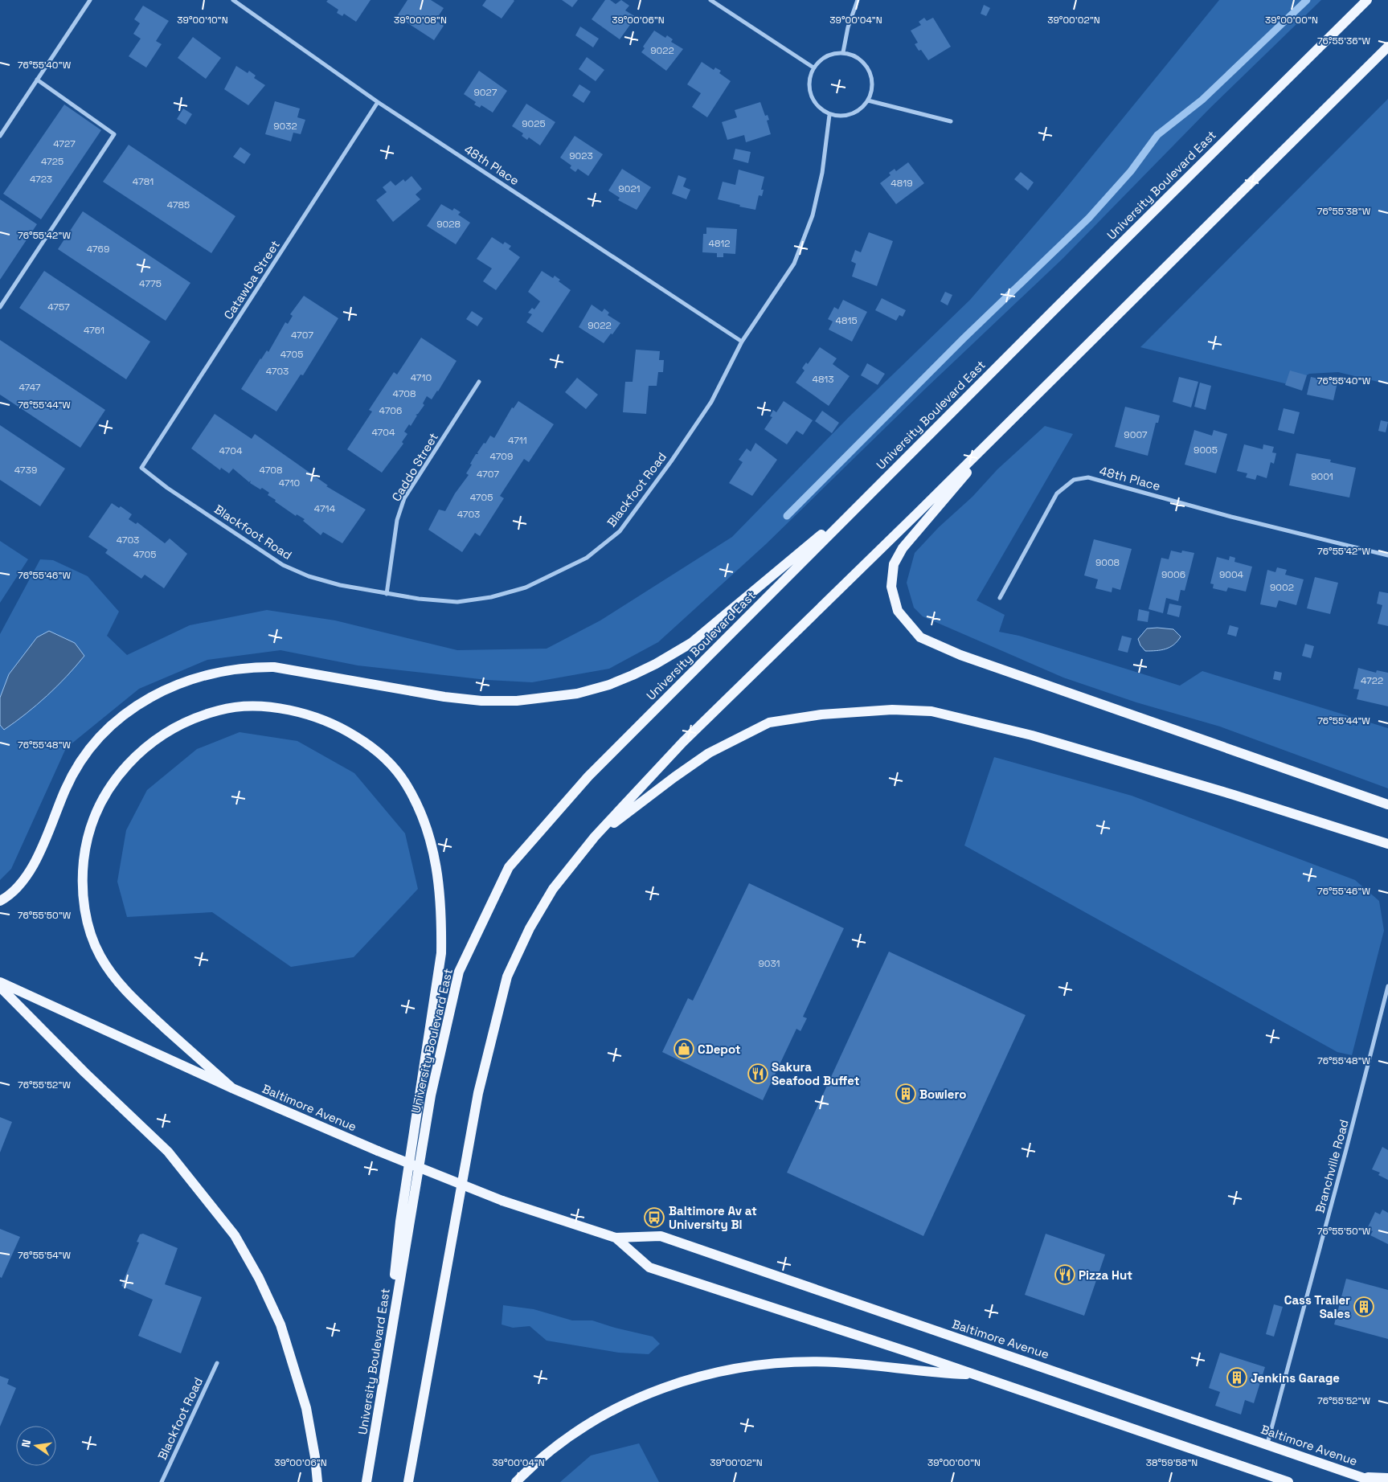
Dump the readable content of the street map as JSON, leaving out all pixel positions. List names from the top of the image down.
{
  "streets": {
    "main road": ["University Boulevard East", "Baltimore Avenue"],
    "street": [
      "48th Place",
      "Catawba Street",
      "Caddo Street",
      "Blackfoot Road",
      "Branchville Road"
    ]
  },
  "crossings": [
    ["48th Place", "Catawba Street"],
    ["48th Place", "Blackfoot Road"],
    ["Catawba Street", "Blackfoot Road"],
    ["Caddo Street", "Blackfoot Road"],
    ["Baltimore Avenue", "Branchville Road"]
  ],
  "places": {
    "shop": ["CDepot"],
    "restaurant": ["Sakura Seafood Buffet", "Pizza Hut"],
    "building": ["Bowlero", "Cass Trailer Sales", "Jenkins Garage"],
    "bus stop": ["Baltimore Av at University Bl"]
  },
  "house_numbers": [
    "9022",
    "9027",
    "9025",
    "9032",
    "4727",
    "9023",
    "4725",
    "4723",
    "4781",
    "4819",
    "9021",
    "4785",
    "9028",
    "4812",
    "4769",
    "4775",
    "4757",
    "4815",
    "9022",
    "4761",
    "4707",
    "4705",
    "4703",
    "4710",
    "4813",
    "4747",
    "4708",
    "4706",
    "4704",
    "9007",
    "4711",
    "9005",
    "4704",
    "4709",
    "4739",
    "4708",
    "4707",
    "9001",
    "4710",
    "4705",
    "4714",
    "4703",
    "4703",
    "4705",
    "9008",
    "9006",
    "9004",
    "9002",
    "4722",
    "9031"
  ],
  "north": "left",
  "coordinates": [
    "39°00'10\"N",
    "39°00'08\"N",
    "39°00'06\"N",
    "39°00'04\"N",
    "39°00'02\"N",
    "39°00'00\"N",
    "76°55'36\"W",
    "76°55'40\"W",
    "76°55'38\"W",
    "76°55'42\"W",
    "76°55'44\"W",
    "76°55'46\"W",
    "76°55'48\"W",
    "76°55'50\"W",
    "76°55'52\"W",
    "76°55'54\"W",
    "38°59'58\"N"
  ]
}
